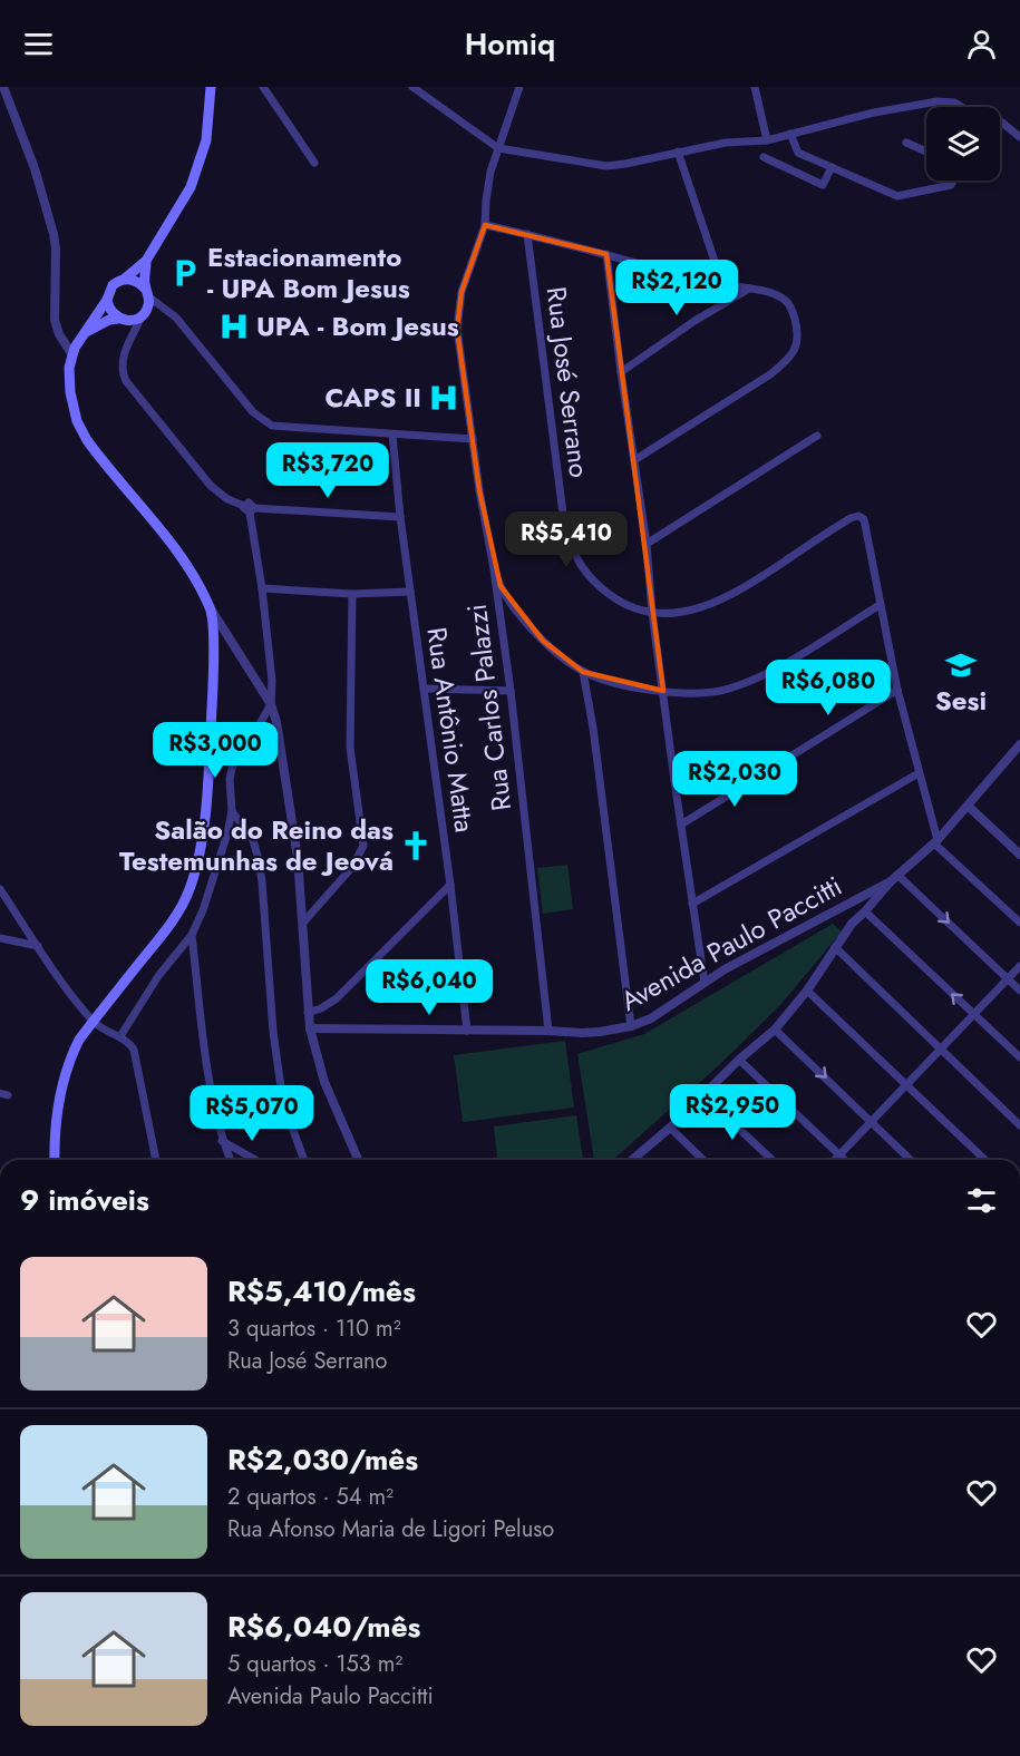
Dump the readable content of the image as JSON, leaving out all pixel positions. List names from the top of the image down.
{
  "streets": {
    "street": [
      "Rua José Serrano",
      "Rua Carlos Palazzi",
      "Rua Antônio Matta",
      "Avenida Paulo Paccitti"
    ]
  },
  "crossings": [
    ["Rua Carlos Palazzi", "Avenida Paulo Paccitti"],
    ["Rua Antônio Matta", "Avenida Paulo Paccitti"]
  ],
  "places": {
    "parking": ["Estacionamento - UPA Bom Jesus"],
    "hospital": ["UPA - Bom Jesus", "CAPS II"],
    "school or university": ["Sesi"],
    "church": ["Salão do Reino das Testemunhas de Jeová"]
  },
  "page": {
    "header": "Homiq",
    "price": [
      "R$2,120",
      "R$3,720",
      "R$5,410",
      "R$6,080",
      "R$3,000",
      "R$2,030",
      "R$6,040",
      "R$2,950",
      "R$5,070"
    ],
    "heading": "9 imóveis",
    "list": [
      {
        "name": "R$5,410/mês",
        "note": "3 quartos · 110 m² · Rua José Serrano"
      },
      {
        "name": "R$2,030/mês",
        "note": "2 quartos · 54 m² · Rua Afonso Maria de Ligori Peluso"
      },
      {
        "name": "R$6,040/mês",
        "note": "5 quartos · 153 m² · Avenida Paulo Paccitti"
      }
    ]
  }
}
